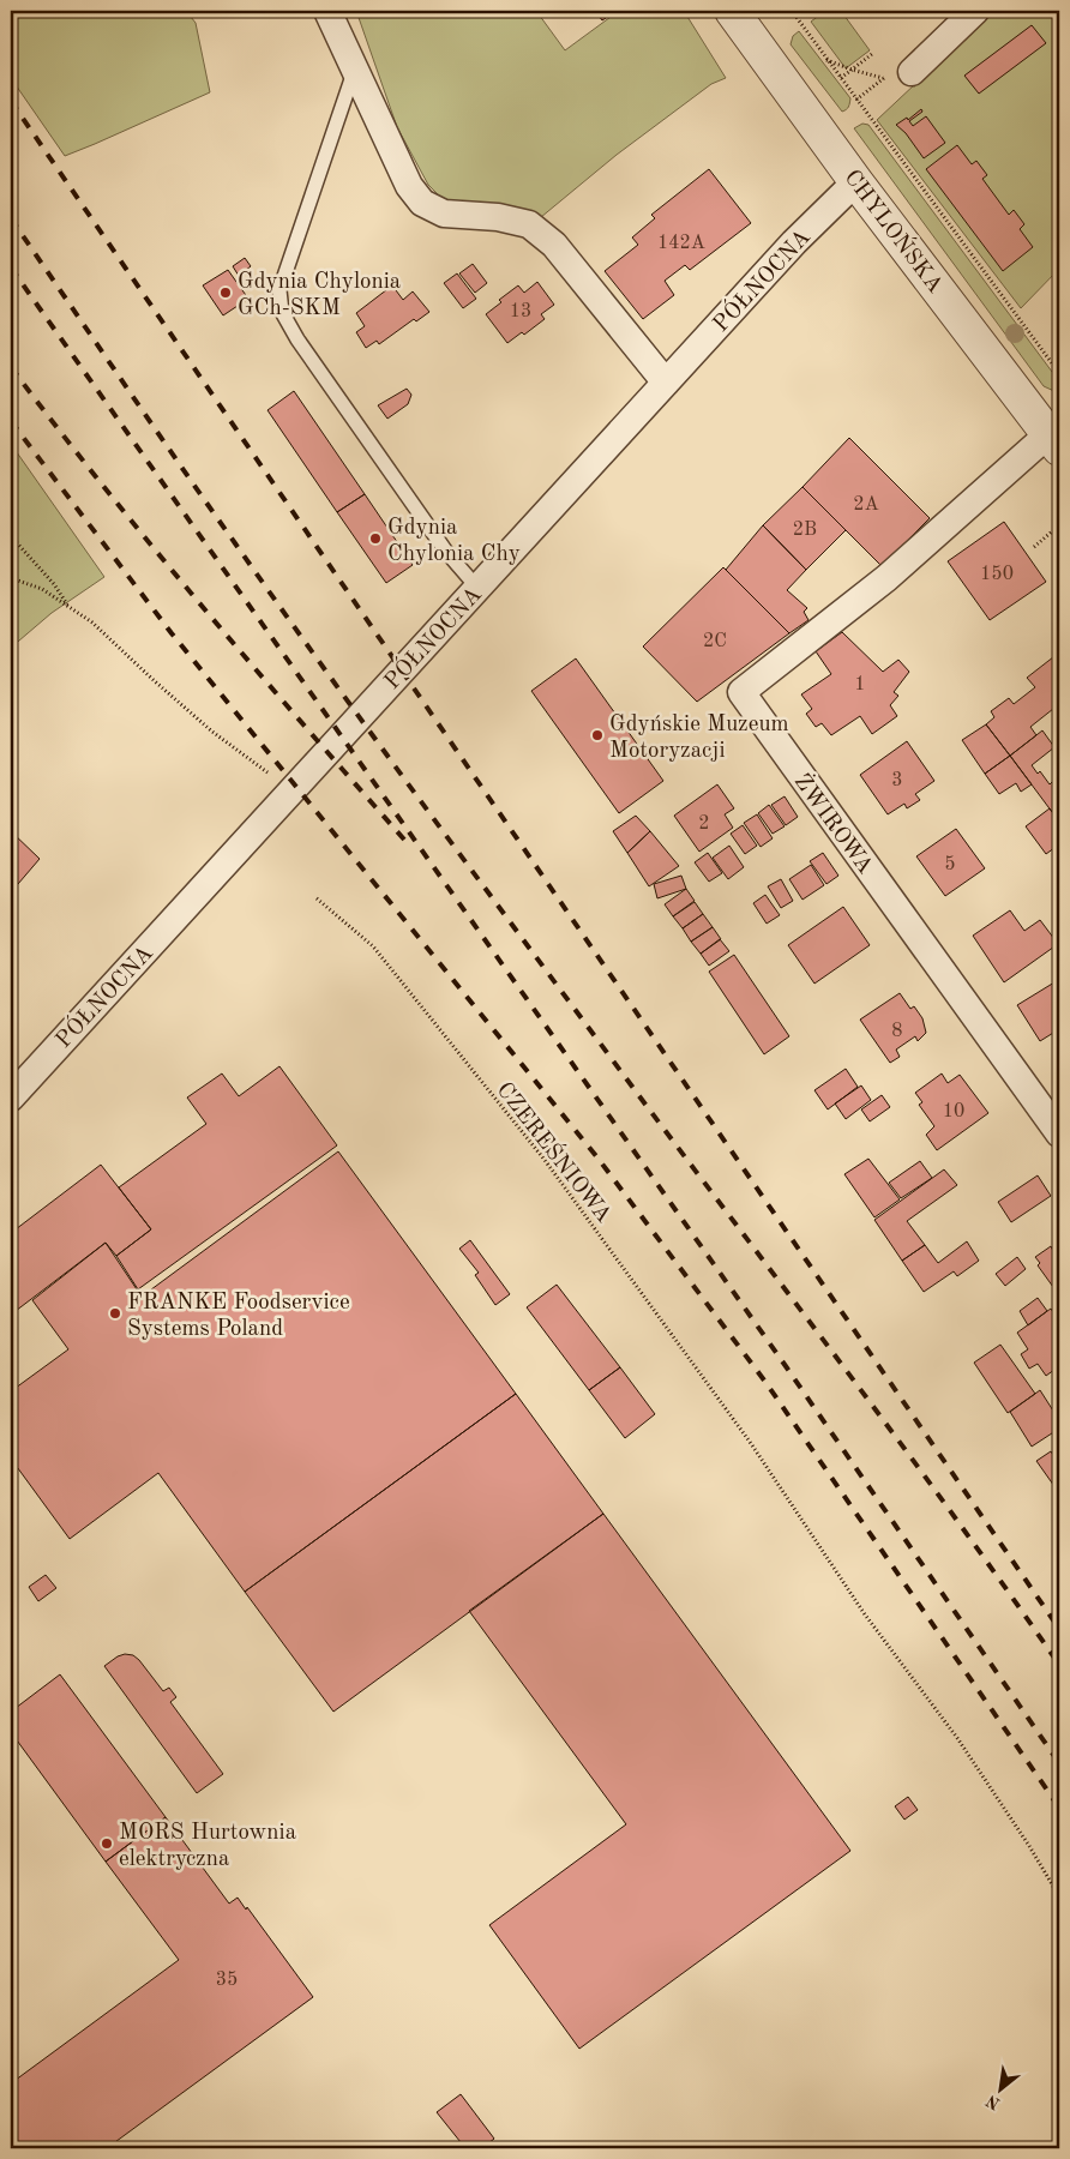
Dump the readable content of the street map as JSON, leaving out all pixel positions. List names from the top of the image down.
{
  "streets": {
    "street": ["CHYLOŃSKA", "PÓŁNOCNA", "ŻWIROWA"],
    "path": ["CZEREŚNIOWA"]
  },
  "crossings": [
    ["CHYLOŃSKA", "PÓŁNOCNA"],
    ["CHYLOŃSKA", "ŻWIROWA"]
  ],
  "places": [
    "Gdynia Chylonia GCh-SKM",
    "Gdynia Chylonia Chy",
    "Gdyńskie Muzeum Motoryzacji",
    "FRANKE Foodservice Systems Poland",
    "MORS Hurtownia elektryczna"
  ],
  "house_numbers": [
    "142A",
    "13",
    "2A",
    "2B",
    "150",
    "2C",
    "1",
    "3",
    "2",
    "5",
    "8",
    "10",
    "35"
  ],
  "north": "bottom left"
}
